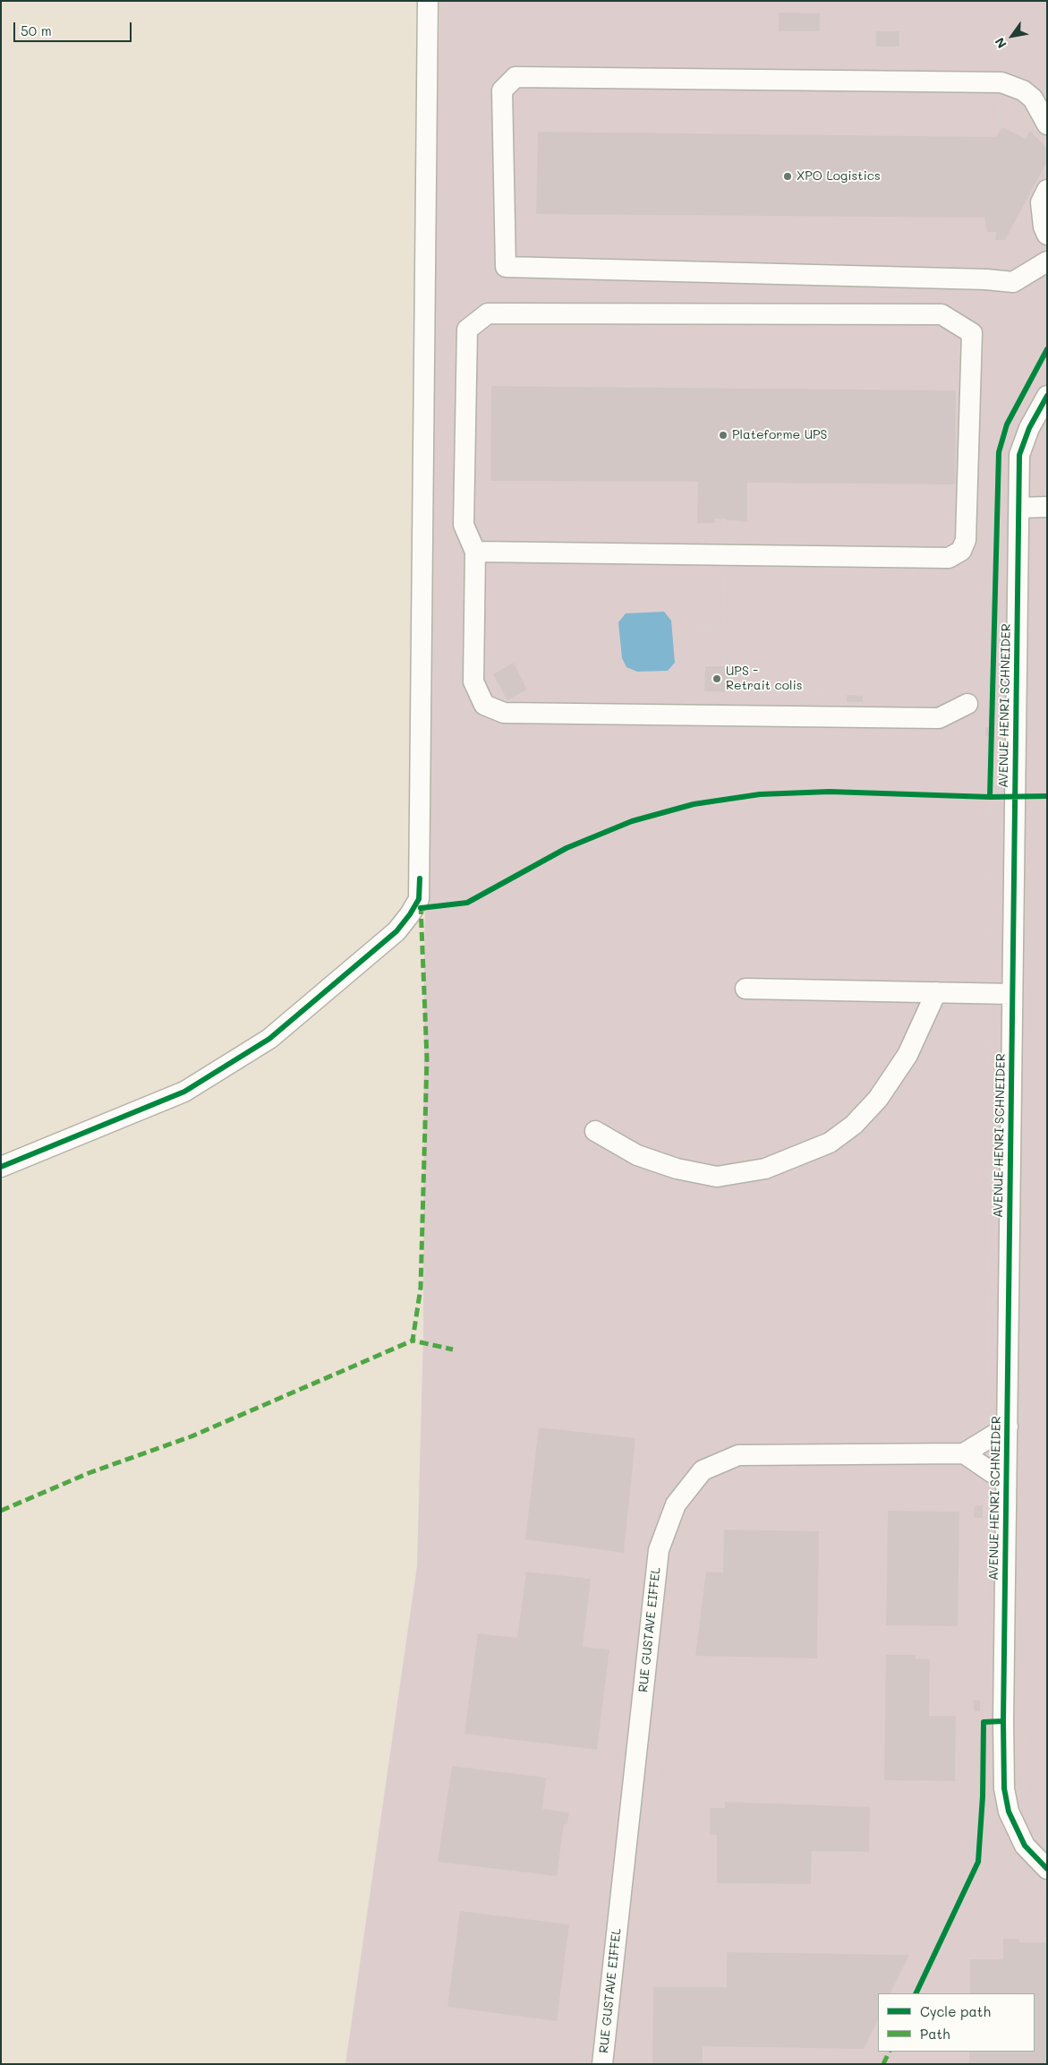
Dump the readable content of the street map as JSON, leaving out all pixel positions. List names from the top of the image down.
{
  "streets": {
    "street": ["AVENUE HENRI SCHNEIDER", "RUE GUSTAVE EIFFEL"]
  },
  "places": ["XPO Logistics", "Plateforme UPS", "UPS - Retrait colis"],
  "legend": ["Cycle path", "Path"],
  "scale_bar": "50 m",
  "north": "bottom left"
}
